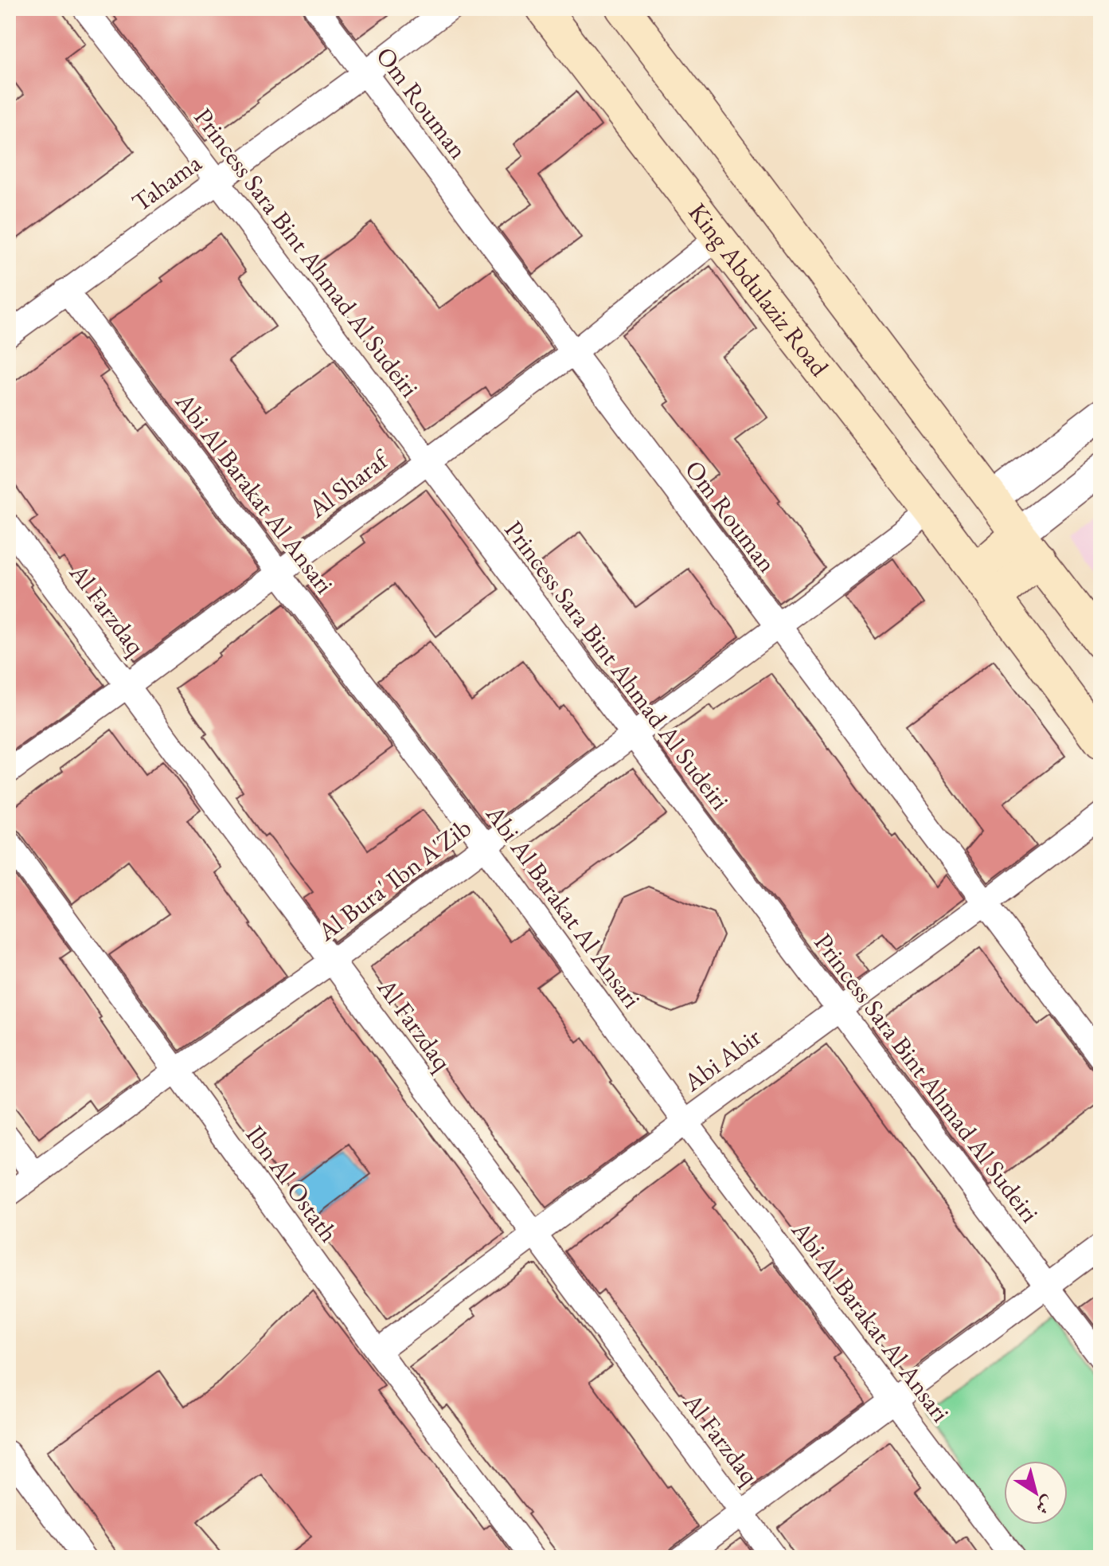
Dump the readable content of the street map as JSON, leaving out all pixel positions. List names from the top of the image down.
{
  "streets": {
    "main road": ["King Abdulaziz Road"],
    "street": [
      "Om Rouman",
      "Tahama",
      "Princess Sara Bint Ahmad Al Sudeiri",
      "Al Sharaf",
      "Abi Al Barakat Al Ansari",
      "Al Farzdaq",
      "Al Bura' Ibn A'Zib",
      "Abi Abir",
      "Ibn Al Ostath"
    ]
  },
  "crossings": [
    ["Om Rouman", "Tahama"],
    ["Om Rouman", "Al Sharaf"],
    ["Om Rouman", "Al Bura' Ibn A'Zib"],
    ["Om Rouman", "Abi Abir"],
    ["Tahama", "Princess Sara Bint Ahmad Al Sudeiri"],
    ["Tahama", "Abi Al Barakat Al Ansari"],
    ["Princess Sara Bint Ahmad Al Sudeiri", "Al Sharaf"],
    ["Princess Sara Bint Ahmad Al Sudeiri", "Al Bura' Ibn A'Zib"],
    ["Princess Sara Bint Ahmad Al Sudeiri", "Abi Abir"],
    ["King Abdulaziz Road", "Al Sharaf"],
    ["King Abdulaziz Road", "Al Bura' Ibn A'Zib"],
    ["Al Sharaf", "Abi Al Barakat Al Ansari"],
    ["Al Sharaf", "Al Farzdaq"],
    ["Abi Al Barakat Al Ansari", "Al Bura' Ibn A'Zib"],
    ["Abi Al Barakat Al Ansari", "Abi Abir"],
    ["Al Farzdaq", "Al Bura' Ibn A'Zib"],
    ["Al Farzdaq", "Abi Abir"],
    ["Al Bura' Ibn A'Zib", "Ibn Al Ostath"],
    ["Abi Abir", "Ibn Al Ostath"]
  ],
  "north": "bottom right"
}
